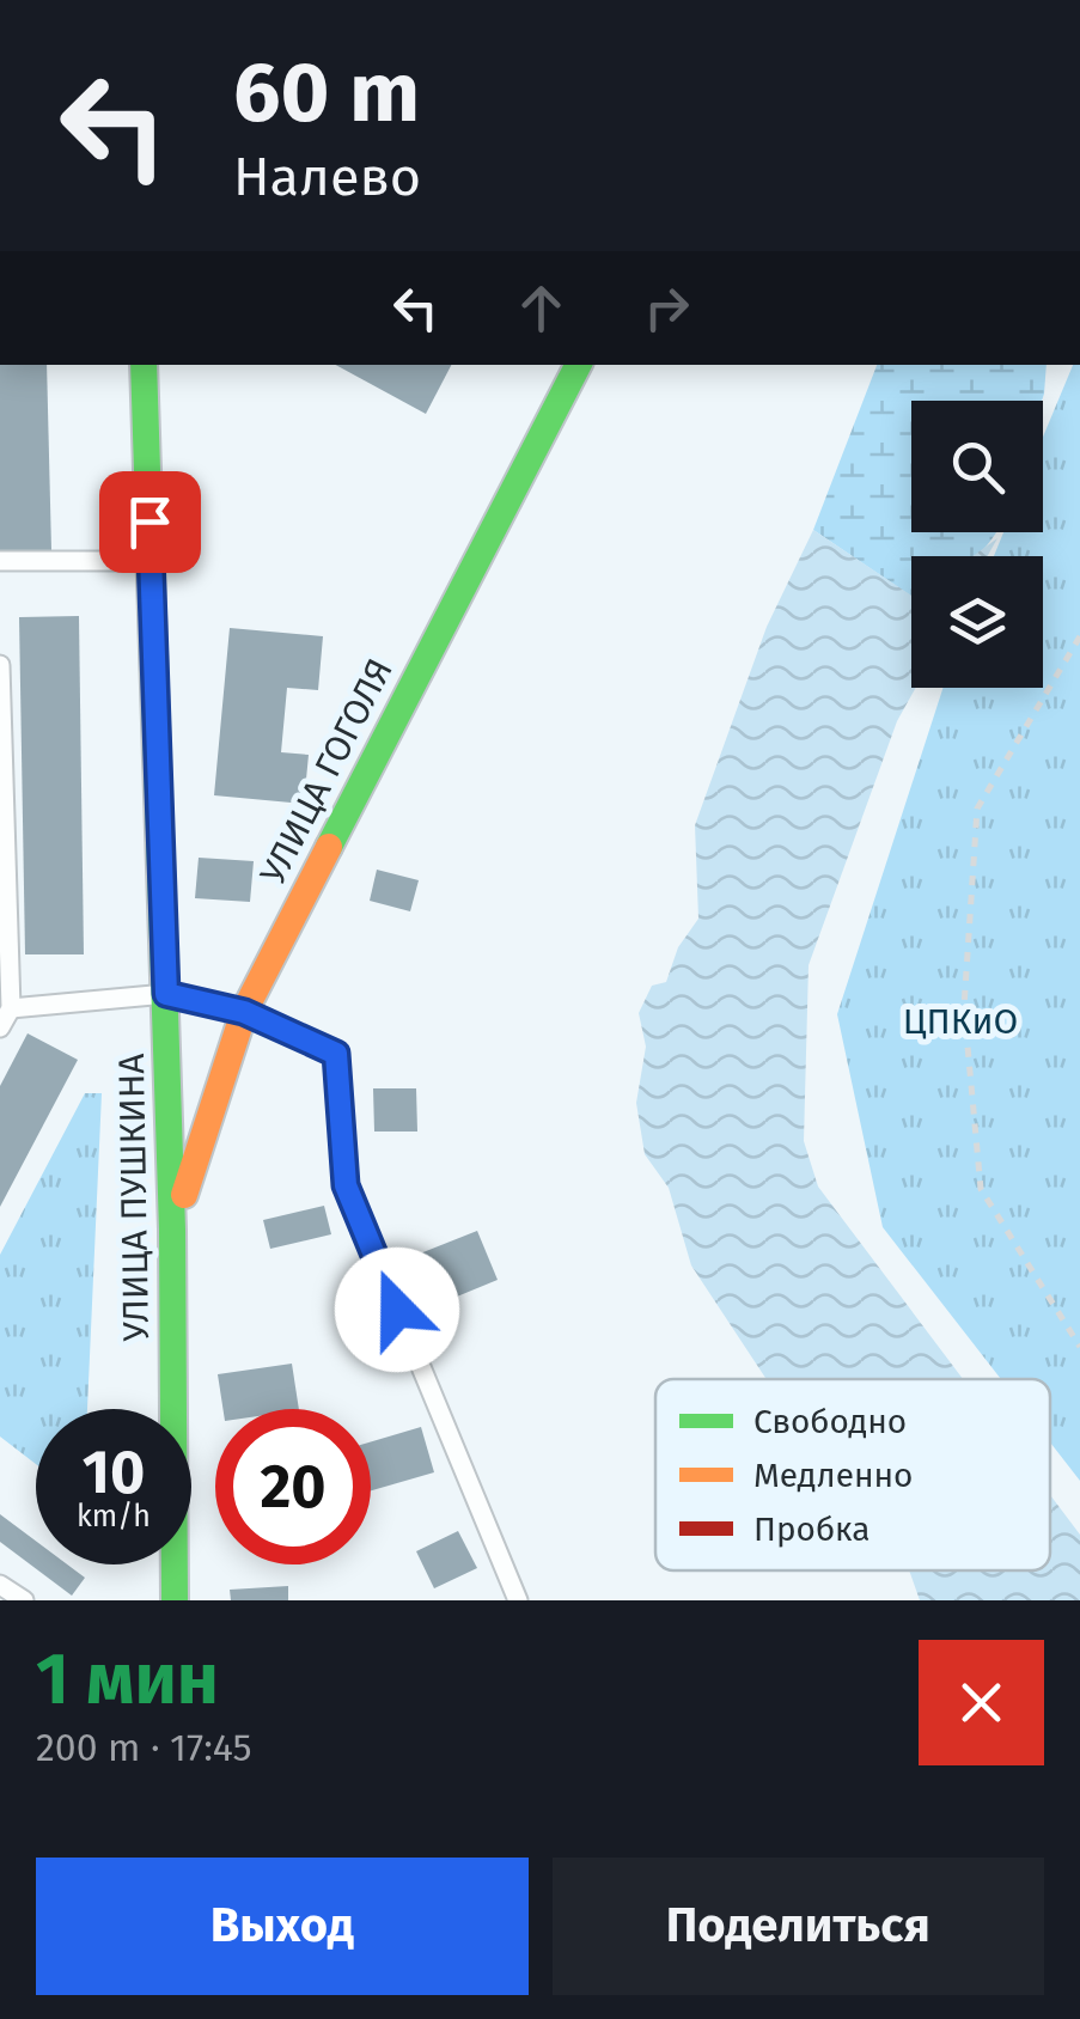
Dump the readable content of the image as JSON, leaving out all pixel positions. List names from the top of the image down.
{
  "streets": {
    "main road": ["УЛИЦА ГОГОЛЯ", "УЛИЦА ПУШКИНА"]
  },
  "crossings": [
    ["УЛИЦА ГОГОЛЯ", "УЛИЦА ПУШКИНА"]
  ],
  "parks": ["ЦПКиО"],
  "legend": ["Свободно", "Медленно", "Пробка"],
  "page": {
    "turn": ["60 m", "Налево"],
    "speed": "10 km/h",
    "limit": "20",
    "heading": ["1 мин", "200 m · 17:45"],
    "buttons": ["Выход", "Поделиться"]
  }
}
